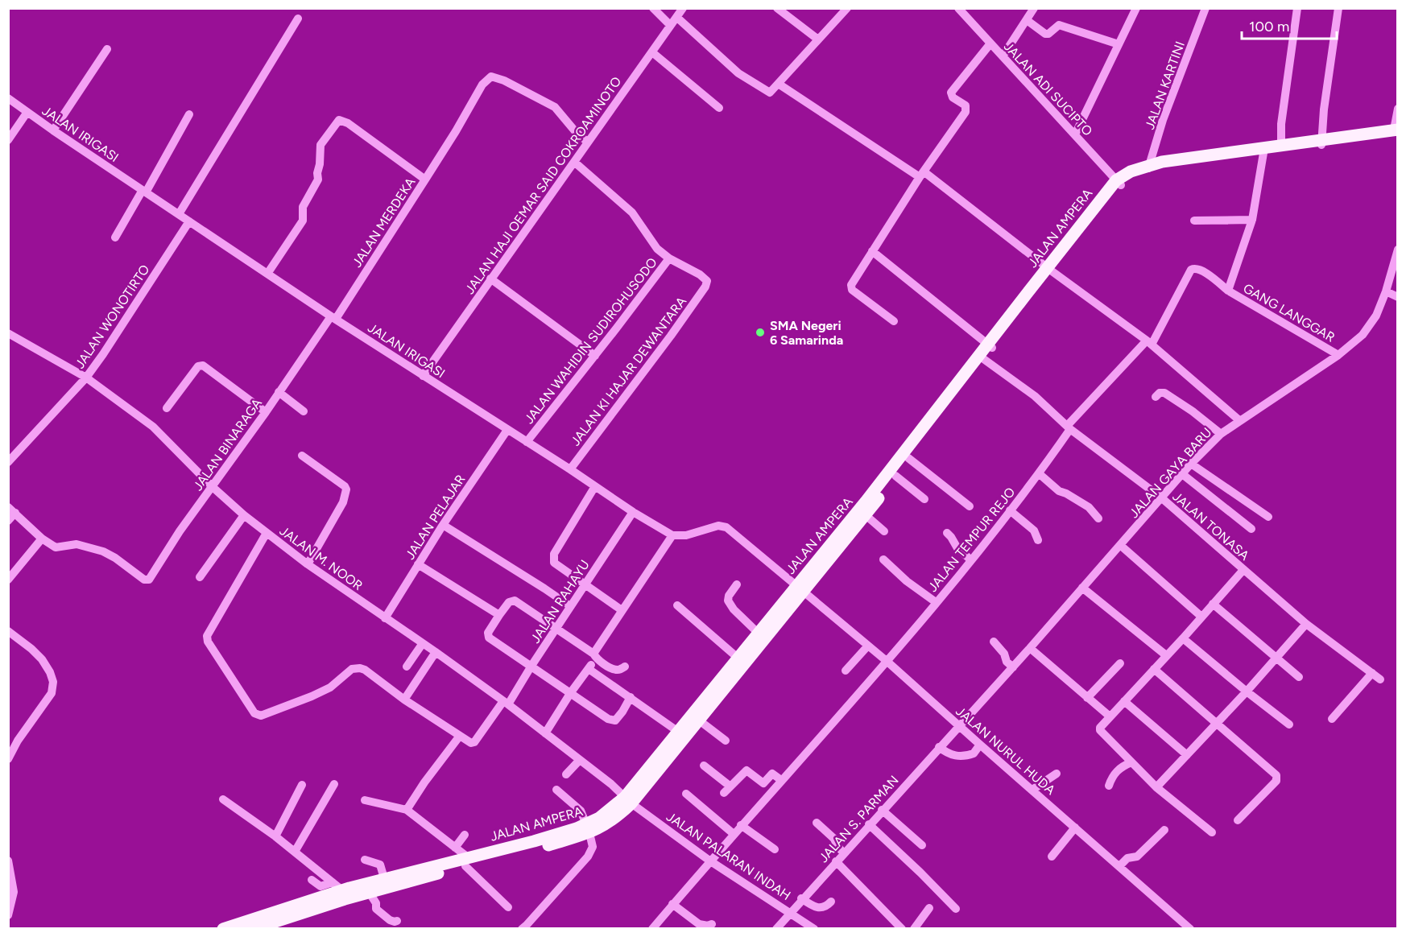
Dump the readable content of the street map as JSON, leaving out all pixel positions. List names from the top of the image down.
{
  "streets": {
    "main road": ["JALAN AMPERA"],
    "street": [
      "JALAN KARTINI",
      "JALAN ADI SUCIPTO",
      "JALAN IRIGASI",
      "JALAN HAJI OEMAR SAID COKROAMINOTO",
      "JALAN MERDEKA",
      "GANG LANGGAR",
      "JALAN WONOTIRTO",
      "JALAN WAHIDIN SUDIROHUSODO",
      "JALAN KI HAJAR DEWANTARA",
      "JALAN BINARAGA",
      "JALAN GAYA BARU",
      "JALAN PELAJAR",
      "JALAN TONASA",
      "JALAN TEMPUR REJO",
      "JALAN M. NOOR",
      "JALAN RAHAYU",
      "JALAN NURUL HUDA",
      "JALAN S. PARMAN",
      "JALAN PALARAN INDAH"
    ]
  },
  "crossings": [
    ["JALAN KARTINI", "JALAN AMPERA"],
    ["JALAN ADI SUCIPTO", "JALAN AMPERA"],
    ["JALAN IRIGASI", "JALAN HAJI OEMAR SAID COKROAMINOTO"],
    ["JALAN IRIGASI", "JALAN MERDEKA"],
    ["JALAN IRIGASI", "JALAN WONOTIRTO"],
    ["JALAN IRIGASI", "JALAN WAHIDIN SUDIROHUSODO"],
    ["JALAN IRIGASI", "JALAN KI HAJAR DEWANTARA"],
    ["JALAN IRIGASI", "JALAN BINARAGA"],
    ["JALAN IRIGASI", "JALAN PELAJAR"],
    ["JALAN IRIGASI", "JALAN RAHAYU"],
    ["JALAN MERDEKA", "JALAN BINARAGA"],
    ["JALAN AMPERA", "JALAN TONASA"],
    ["JALAN AMPERA", "JALAN M. NOOR"],
    ["JALAN AMPERA", "JALAN NURUL HUDA"],
    ["JALAN AMPERA", "JALAN PALARAN INDAH"],
    ["GANG LANGGAR", "JALAN GAYA BARU"],
    ["GANG LANGGAR", "JALAN TEMPUR REJO"],
    ["JALAN WONOTIRTO", "JALAN M. NOOR"],
    ["JALAN WAHIDIN SUDIROHUSODO", "JALAN KI HAJAR DEWANTARA"],
    ["JALAN BINARAGA", "JALAN M. NOOR"],
    ["JALAN GAYA BARU", "JALAN TONASA"],
    ["JALAN GAYA BARU", "JALAN NURUL HUDA"],
    ["JALAN GAYA BARU", "JALAN S. PARMAN"],
    ["JALAN PELAJAR", "JALAN M. NOOR"],
    ["JALAN TONASA", "JALAN TEMPUR REJO"],
    ["JALAN TEMPUR REJO", "JALAN NURUL HUDA"],
    ["JALAN TEMPUR REJO", "JALAN PALARAN INDAH"],
    ["JALAN M. NOOR", "JALAN RAHAYU"],
    ["JALAN M. NOOR", "JALAN PALARAN INDAH"],
    ["JALAN NURUL HUDA", "JALAN S. PARMAN"],
    ["JALAN S. PARMAN", "JALAN PALARAN INDAH"]
  ],
  "places": ["SMA Negeri 6 Samarinda"],
  "scale_bar": "100 m"
}
